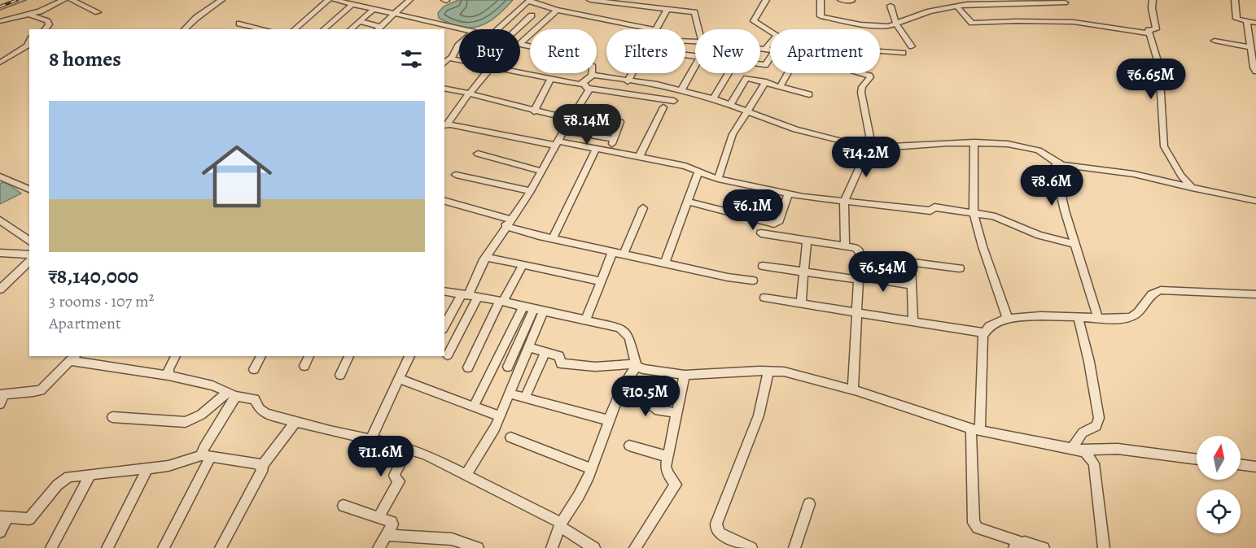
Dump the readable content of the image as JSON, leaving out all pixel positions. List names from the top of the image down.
{
  "north": "top",
  "page": {
    "chip": [
      "Buy",
      "Rent",
      "Filters",
      "New",
      "Apartment"
    ],
    "heading": "8 homes",
    "price": [
      "₹6.65M",
      "₹8.14M",
      "₹14.2M",
      "₹8.6M",
      "₹6.1M",
      "₹6.54M",
      "₹10.5M",
      "₹11.6M"
    ],
    "list": [
      {
        "name": "₹8,140,000",
        "note": "3 rooms · 107 m² · Apartment"
      }
    ]
  }
}
